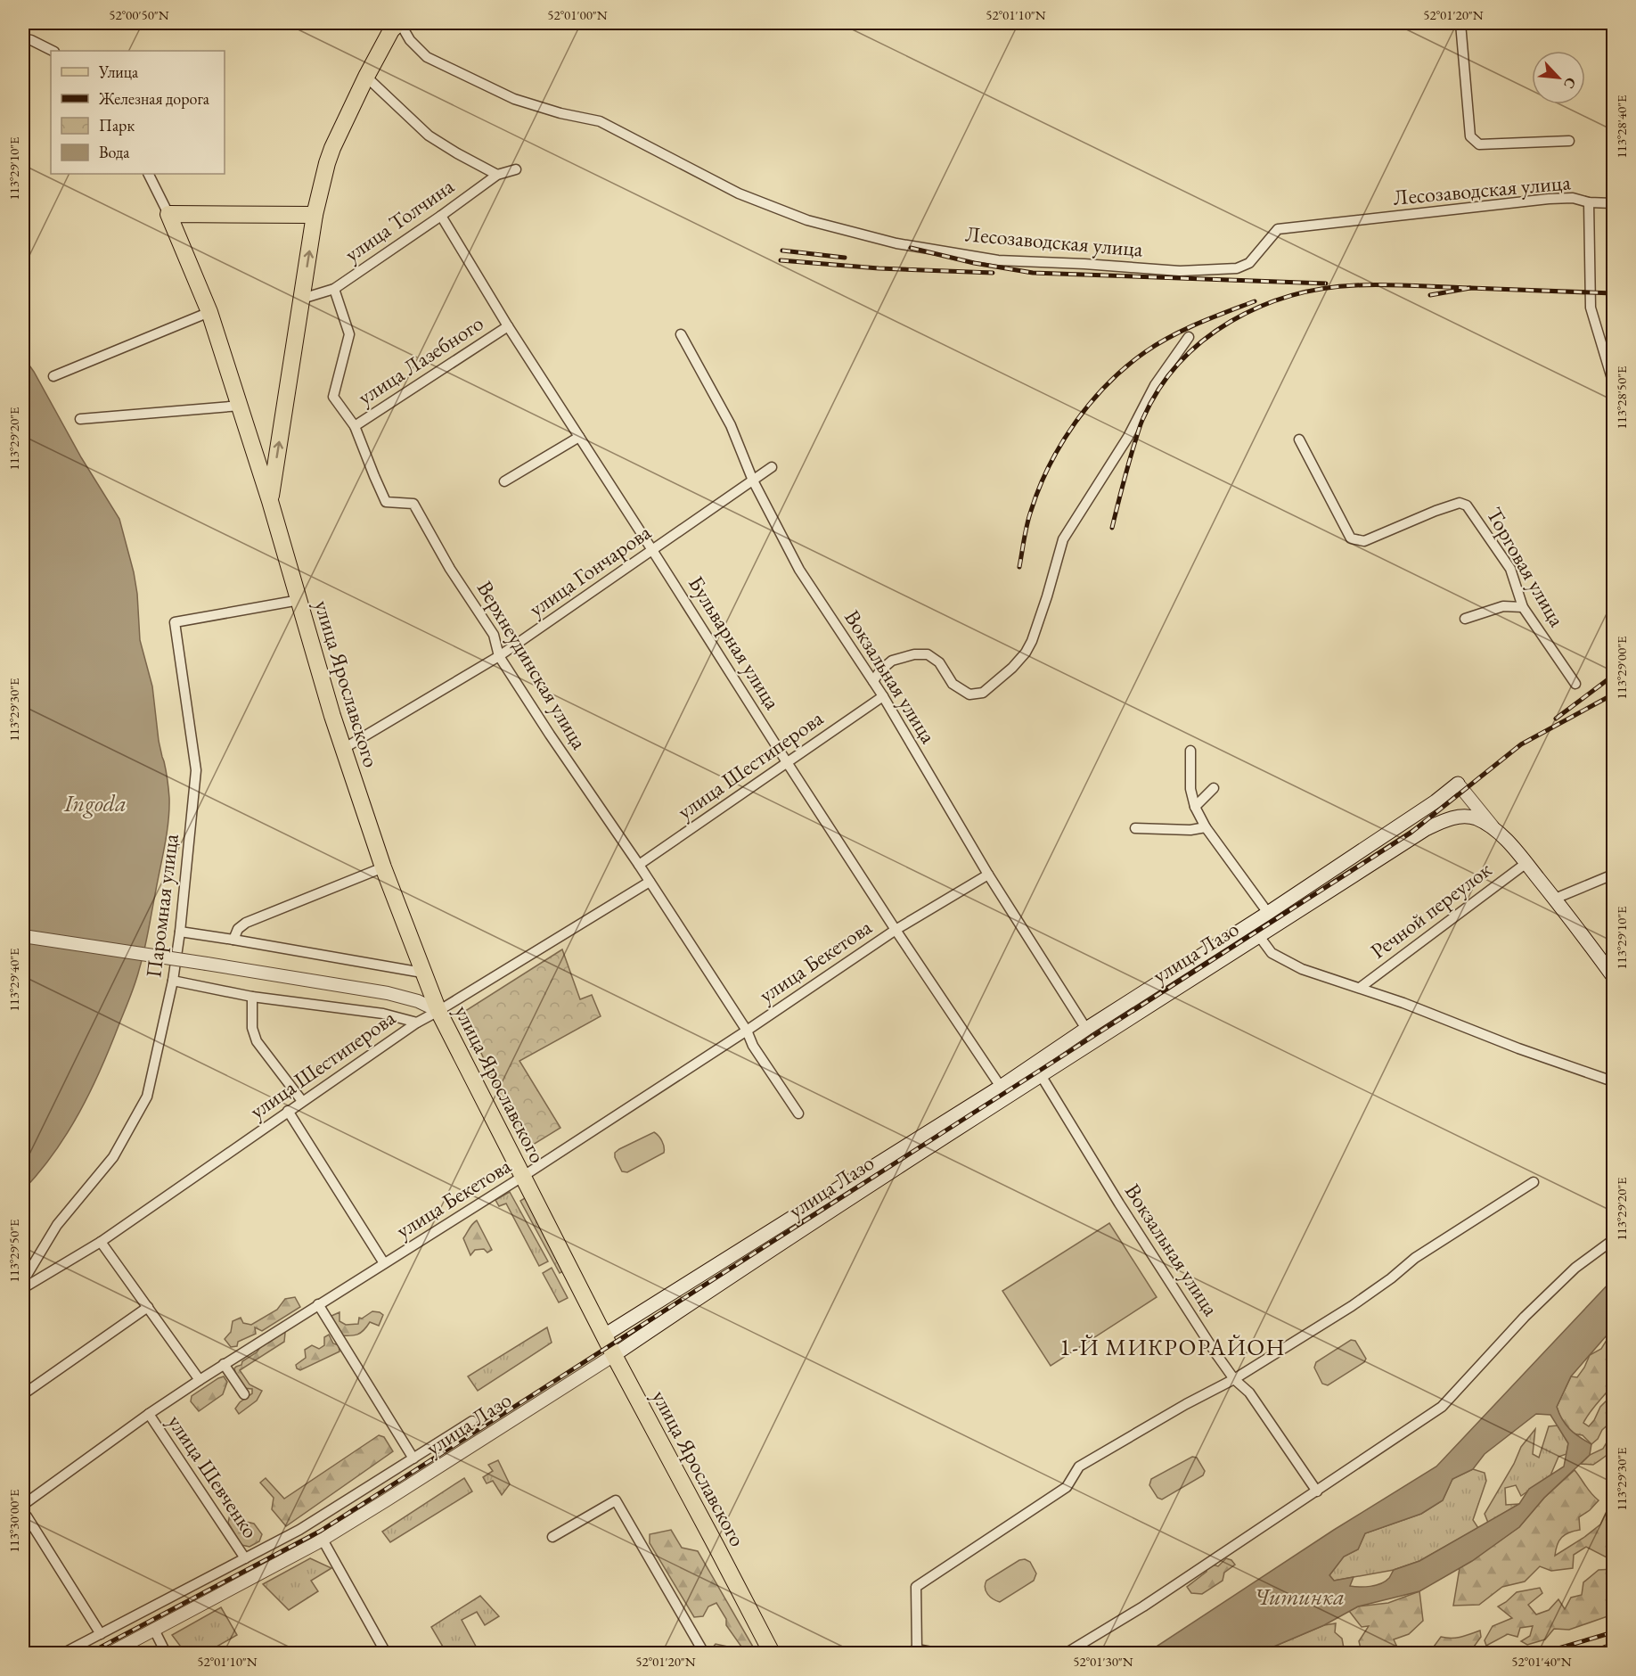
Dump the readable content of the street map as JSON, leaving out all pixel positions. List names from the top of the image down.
{
  "streets": {
    "main road": ["улица Ярославского", "улица Лазо"],
    "street": [
      "Лесозаводская улица",
      "улица Толчина",
      "улица Лазебного",
      "Торговая улица",
      "улица Гончарова",
      "Бульварная улица",
      "Верхнеудинская улица",
      "Вокзальная улица",
      "улица Шестиперова",
      "Паромная улица",
      "Речной переулок",
      "улица Бекетова",
      "улица Шевченко"
    ]
  },
  "crossings": [
    ["Лесозаводская улица", "улица Ярославского"],
    ["улица Толчина", "Бульварная улица"],
    ["улица Толчина", "Верхнеудинская улица"],
    ["улица Толчина", "улица Ярославского"],
    ["улица Лазебного", "Бульварная улица"],
    ["улица Лазебного", "Верхнеудинская улица"],
    ["улица Гончарова", "Бульварная улица"],
    ["улица Гончарова", "Верхнеудинская улица"],
    ["улица Гончарова", "Вокзальная улица"],
    ["улица Гончарова", "улица Ярославского"],
    ["Бульварная улица", "улица Шестиперова"],
    ["Бульварная улица", "улица Лазо"],
    ["Бульварная улица", "улица Бекетова"],
    ["Верхнеудинская улица", "улица Шестиперова"],
    ["Верхнеудинская улица", "улица Бекетова"],
    ["Вокзальная улица", "улица Шестиперова"],
    ["Вокзальная улица", "улица Лазо"],
    ["Вокзальная улица", "улица Бекетова"],
    ["улица Ярославского", "улица Шестиперова"],
    ["улица Ярославского", "Паромная улица"],
    ["улица Ярославского", "улица Лазо"],
    ["улица Ярославского", "улица Бекетова"],
    ["Речной переулок", "улица Лазо"],
    ["улица Бекетова", "улица Шевченко"]
  ],
  "districts": ["1-Й МИКРОРАЙОН"],
  "water": ["Ingoda", "Читинка"],
  "legend": [
    "Улица",
    "Железная дорога",
    "Парк",
    "Вода"
  ],
  "north": "bottom right",
  "coordinates": [
    "52°00'50\"N",
    "52°01'00\"N",
    "52°01'10\"N",
    "52°01'20\"N",
    "113°28'40\"E",
    "113°29'10\"E",
    "113°28'50\"E",
    "113°29'20\"E",
    "113°29'00\"E",
    "113°29'30\"E",
    "113°29'40\"E",
    "113°29'50\"E",
    "113°30'00\"E",
    "52°01'30\"N",
    "52°01'40\"N"
  ]
}
